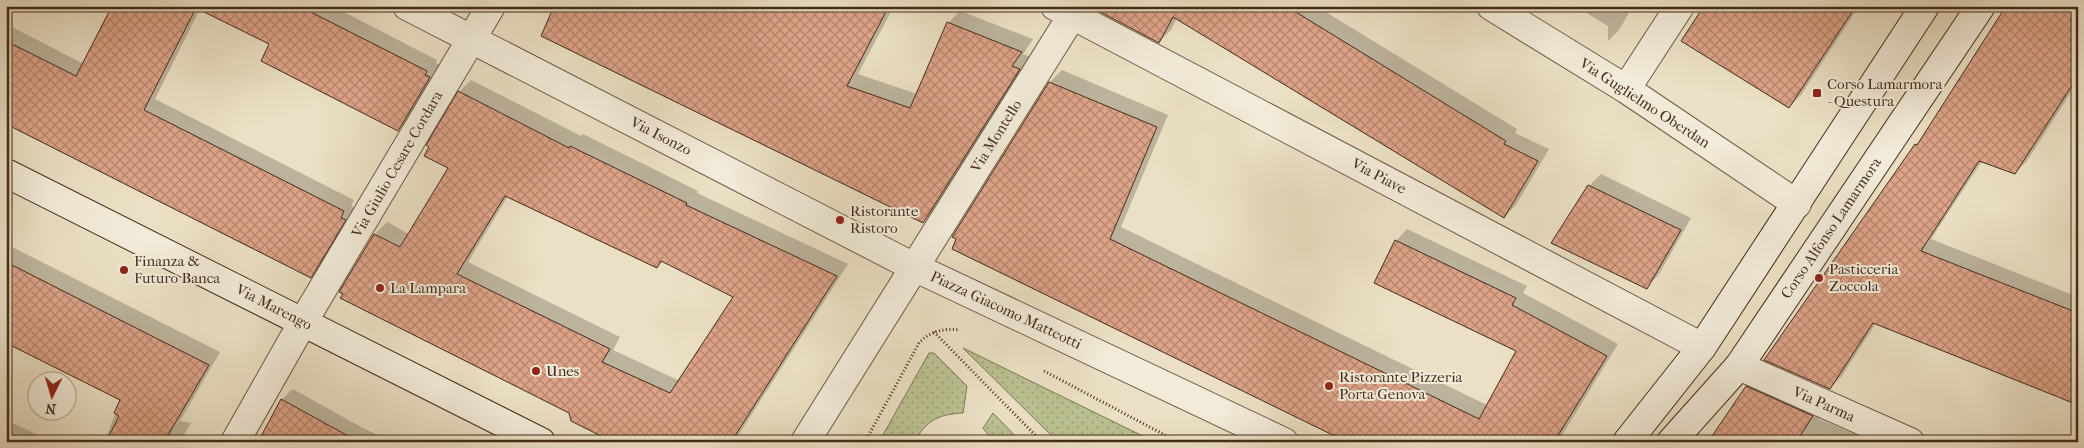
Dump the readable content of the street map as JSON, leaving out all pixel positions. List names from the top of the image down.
{
  "streets": {
    "street": [
      "Via Guglielmo Oberdan",
      "Via Isonzo",
      "Via Montello",
      "Via Giulio Cesare Cordara",
      "Via Piave",
      "Corso Alfonso Lamarmora",
      "Via Marengo",
      "Piazza Giacomo Matteotti",
      "Via Parma"
    ]
  },
  "crossings": [
    ["Via Isonzo", "Via Montello"],
    ["Via Isonzo", "Via Giulio Cesare Cordara"],
    ["Via Isonzo", "Piazza Giacomo Matteotti"],
    ["Via Montello", "Via Piave"],
    ["Via Montello", "Piazza Giacomo Matteotti"],
    ["Via Giulio Cesare Cordara", "Via Marengo"],
    ["Corso Alfonso Lamarmora", "Via Parma"]
  ],
  "places": {
    "transit": ["Corso Lamarmora - Questura"],
    "other": [
      "Ristorante Ristoro",
      "Finanza & Futuro Banca",
      "Pasticceria Zoccola",
      "La Lampara",
      "Unes",
      "Ristorante Pizzeria Porta Genova"
    ]
  },
  "north": "bottom"
}
